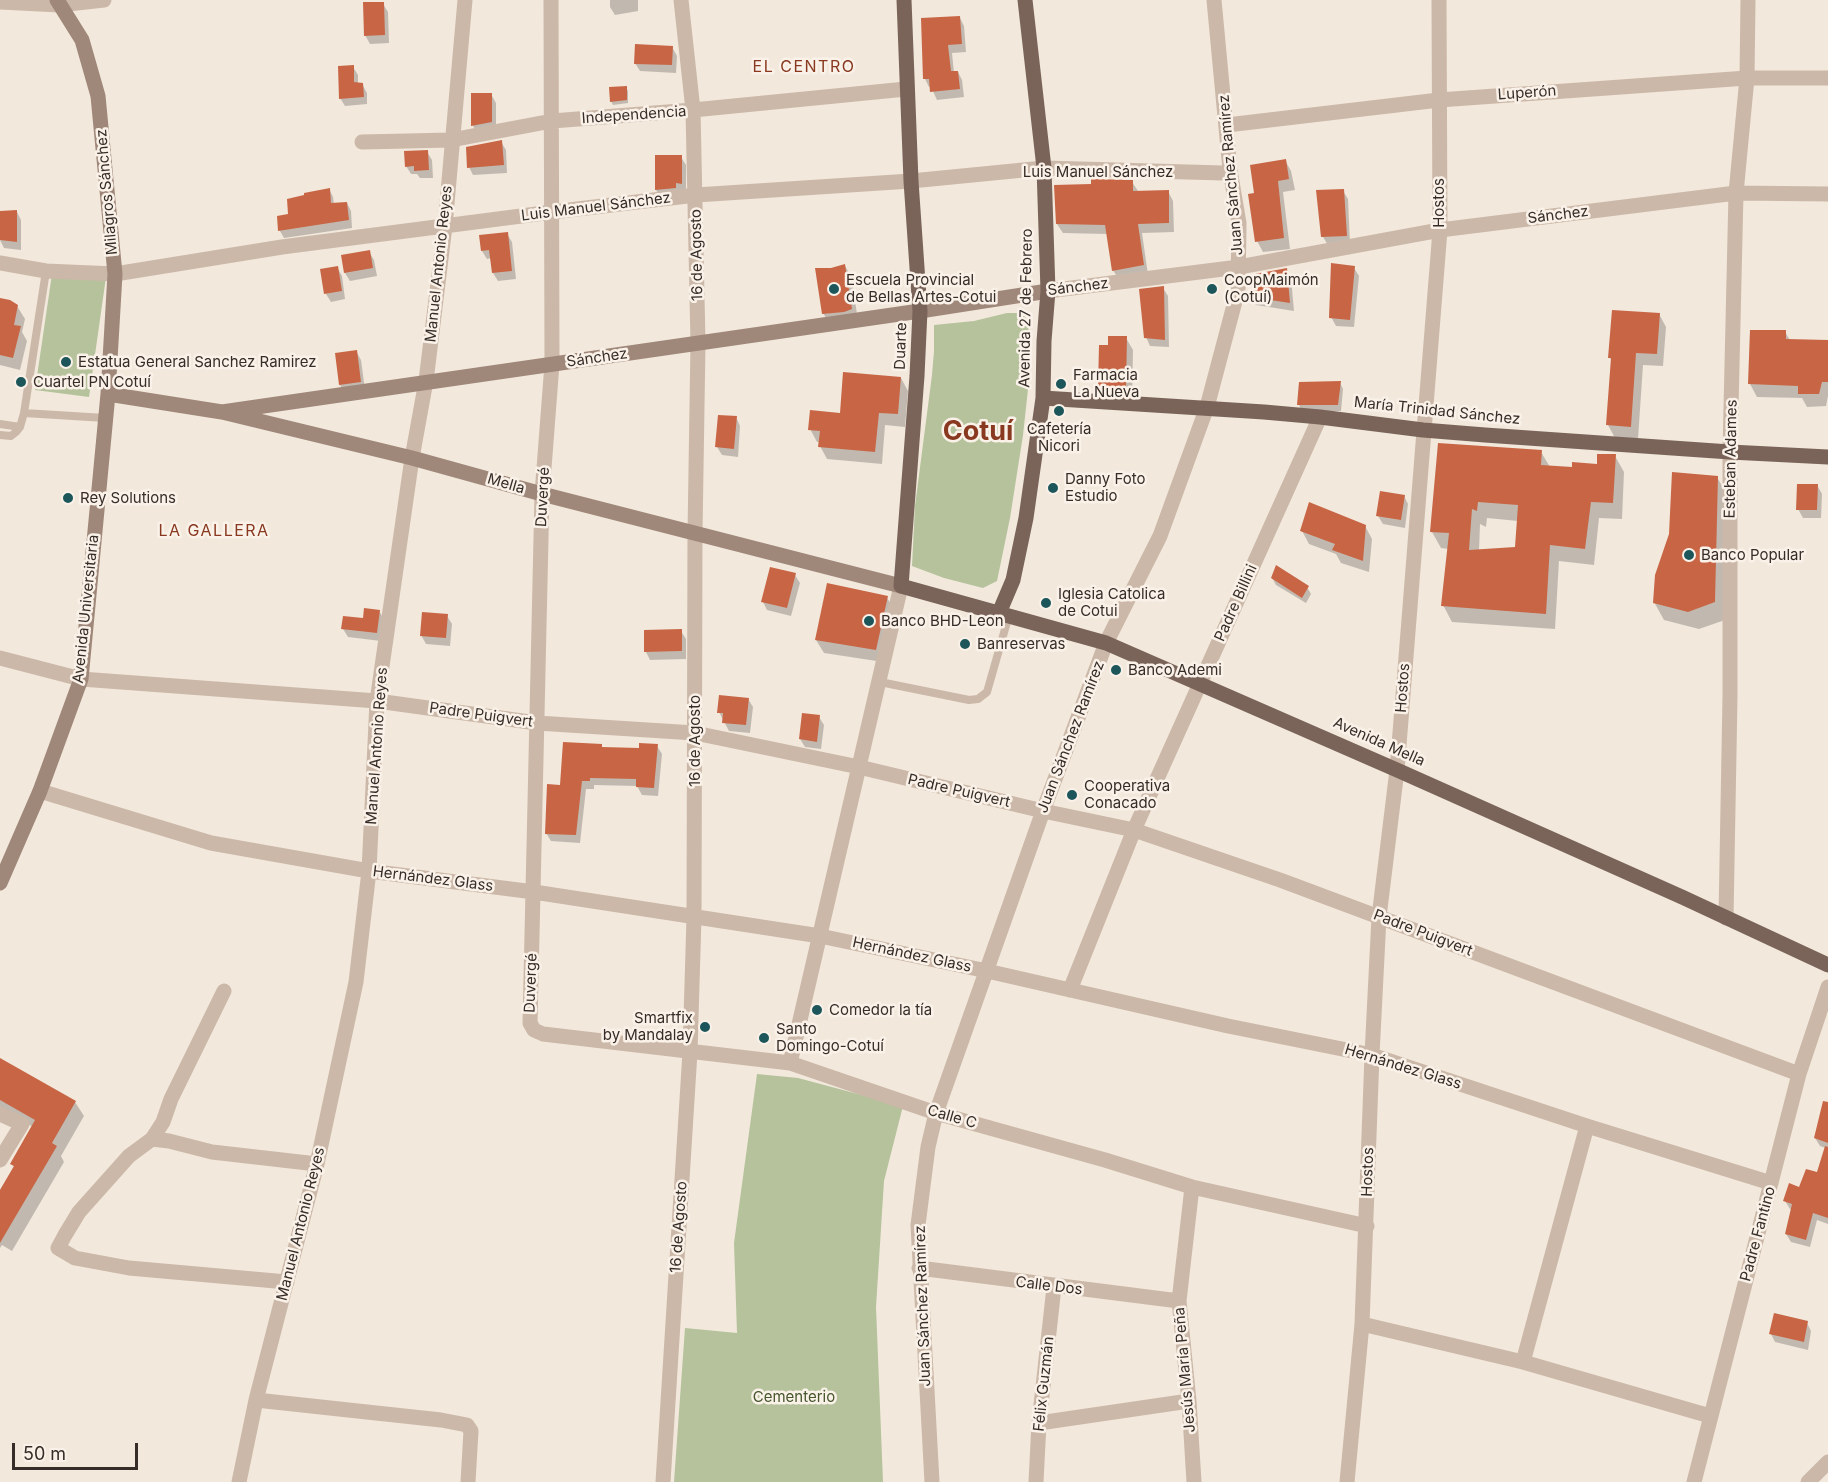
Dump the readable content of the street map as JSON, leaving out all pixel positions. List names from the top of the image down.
{
  "streets": {
    "main road": [
      "Milagros Sánchez",
      "Sánchez",
      "Avenida 27 de Febrero",
      "Duarte",
      "María Trinidad Sánchez",
      "Mella",
      "Avenida Universitaria",
      "Avenida Mella"
    ],
    "street": [
      "Luperón",
      "Independencia",
      "Luis Manuel Sánchez",
      "Juan Sánchez Ramírez",
      "Hostos",
      "16 de Agosto",
      "Manuel Antonio Reyes",
      "Esteban Adames",
      "Duvergé",
      "Padre Billini",
      "Padre Puigvert",
      "Hernández Glass",
      "Calle C",
      "Padre Fantino",
      "Calle Dos",
      "Jesús María Peña",
      "Félix Guzmán"
    ]
  },
  "crossings": [
    ["Luperón", "Juan Sánchez Ramírez"],
    ["Luperón", "Hostos"],
    ["Luperón", "Esteban Adames"],
    ["Independencia", "16 de Agosto"],
    ["Independencia", "Manuel Antonio Reyes"],
    ["Independencia", "Duarte"],
    ["Independencia", "Duvergé"],
    ["Luis Manuel Sánchez", "Juan Sánchez Ramírez"],
    ["Luis Manuel Sánchez", "Milagros Sánchez"],
    ["Luis Manuel Sánchez", "16 de Agosto"],
    ["Luis Manuel Sánchez", "Manuel Antonio Reyes"],
    ["Luis Manuel Sánchez", "Avenida 27 de Febrero"],
    ["Luis Manuel Sánchez", "Duarte"],
    ["Luis Manuel Sánchez", "Duvergé"],
    ["Juan Sánchez Ramírez", "Sánchez"],
    ["Juan Sánchez Ramírez", "María Trinidad Sánchez"],
    ["Juan Sánchez Ramírez", "Padre Puigvert"],
    ["Juan Sánchez Ramírez", "Avenida Mella"],
    ["Juan Sánchez Ramírez", "Hernández Glass"],
    ["Juan Sánchez Ramírez", "Calle C"],
    ["Juan Sánchez Ramírez", "Calle Dos"],
    ["Milagros Sánchez", "Mella"],
    ["Milagros Sánchez", "Avenida Universitaria"],
    ["Hostos", "Sánchez"],
    ["Hostos", "María Trinidad Sánchez"],
    ["Hostos", "Padre Puigvert"],
    ["Hostos", "Avenida Mella"],
    ["Hostos", "Hernández Glass"],
    ["Hostos", "Calle C"],
    ["Sánchez", "16 de Agosto"],
    ["Sánchez", "Manuel Antonio Reyes"],
    ["Sánchez", "Avenida 27 de Febrero"],
    ["Sánchez", "Duarte"],
    ["Sánchez", "Esteban Adames"],
    ["Sánchez", "Mella"],
    ["Sánchez", "Duvergé"],
    ["16 de Agosto", "Mella"],
    ["16 de Agosto", "Padre Puigvert"],
    ["16 de Agosto", "Hernández Glass"],
    ["16 de Agosto", "Calle C"],
    ["Manuel Antonio Reyes", "Mella"],
    ["Manuel Antonio Reyes", "Padre Puigvert"],
    ["Manuel Antonio Reyes", "Hernández Glass"],
    ["Avenida 27 de Febrero", "María Trinidad Sánchez"],
    ["Avenida 27 de Febrero", "Avenida Mella"],
    ["Duarte", "Mella"],
    ["Duarte", "Avenida Mella"],
    ["María Trinidad Sánchez", "Esteban Adames"],
    ["María Trinidad Sánchez", "Padre Billini"],
    ["Esteban Adames", "Avenida Mella"],
    ["Mella", "Duvergé"],
    ["Mella", "Avenida Universitaria"],
    ["Mella", "Avenida Mella"],
    ["Duvergé", "Padre Puigvert"],
    ["Duvergé", "Hernández Glass"],
    ["Duvergé", "Calle C"],
    ["Padre Billini", "Padre Puigvert"],
    ["Padre Billini", "Avenida Mella"],
    ["Padre Billini", "Hernández Glass"],
    ["Avenida Universitaria", "Padre Puigvert"],
    ["Avenida Universitaria", "Hernández Glass"],
    ["Padre Puigvert", "Padre Fantino"],
    ["Hernández Glass", "Padre Fantino"],
    ["Calle C", "Jesús María Peña"],
    ["Calle Dos", "Jesús María Peña"],
    ["Calle Dos", "Félix Guzmán"]
  ],
  "districts": ["EL CENTRO", "Cotuí", "LA GALLERA"],
  "parks": ["Cementerio"],
  "places": [
    "Escuela Provincial de Bellas Artes-Cotui",
    "CoopMaimón (Cotuí)",
    "Estatua General Sanchez Ramirez",
    "Cuartel PN Cotuí",
    "Farmacia La Nueva",
    "Cafetería Nicori",
    "Danny Foto Estudio",
    "Rey Solutions",
    "Banco Popular",
    "Iglesia Catolica de Cotui",
    "Banco BHD-Leon",
    "Banreservas",
    "Banco Ademi",
    "Cooperativa Conacado",
    "Comedor la tía",
    "Smartfix by Mandalay",
    "Santo Domingo-Cotuí"
  ],
  "scale_bar": "50 m"
}
